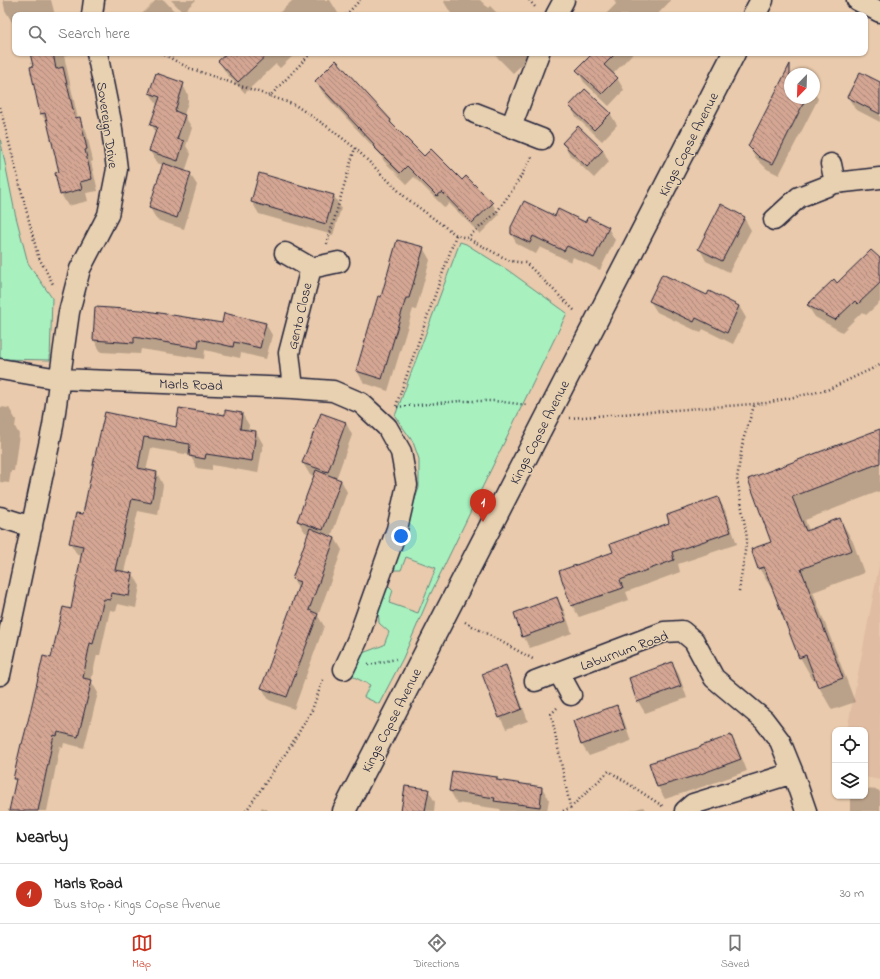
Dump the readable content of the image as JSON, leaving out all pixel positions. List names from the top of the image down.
{
  "streets": {
    "street": [
      "Sovereign Drive",
      "Kings Copse Avenue",
      "Gento Close",
      "Marls Road",
      "Laburnum Road"
    ]
  },
  "crossings": [
    ["Sovereign Drive", "Marls Road"],
    ["Gento Close", "Marls Road"]
  ],
  "north": "bottom left",
  "page": {
    "search": "Search here",
    "pins": "1",
    "heading": "Nearby",
    "list": [
      {
        "mark": "1",
        "name": "Marls Road",
        "note": "Bus stop · Kings Copse Avenue",
        "value": "30 m"
      }
    ],
    "nav": ["Map", "Directions", "Saved"]
  }
}
